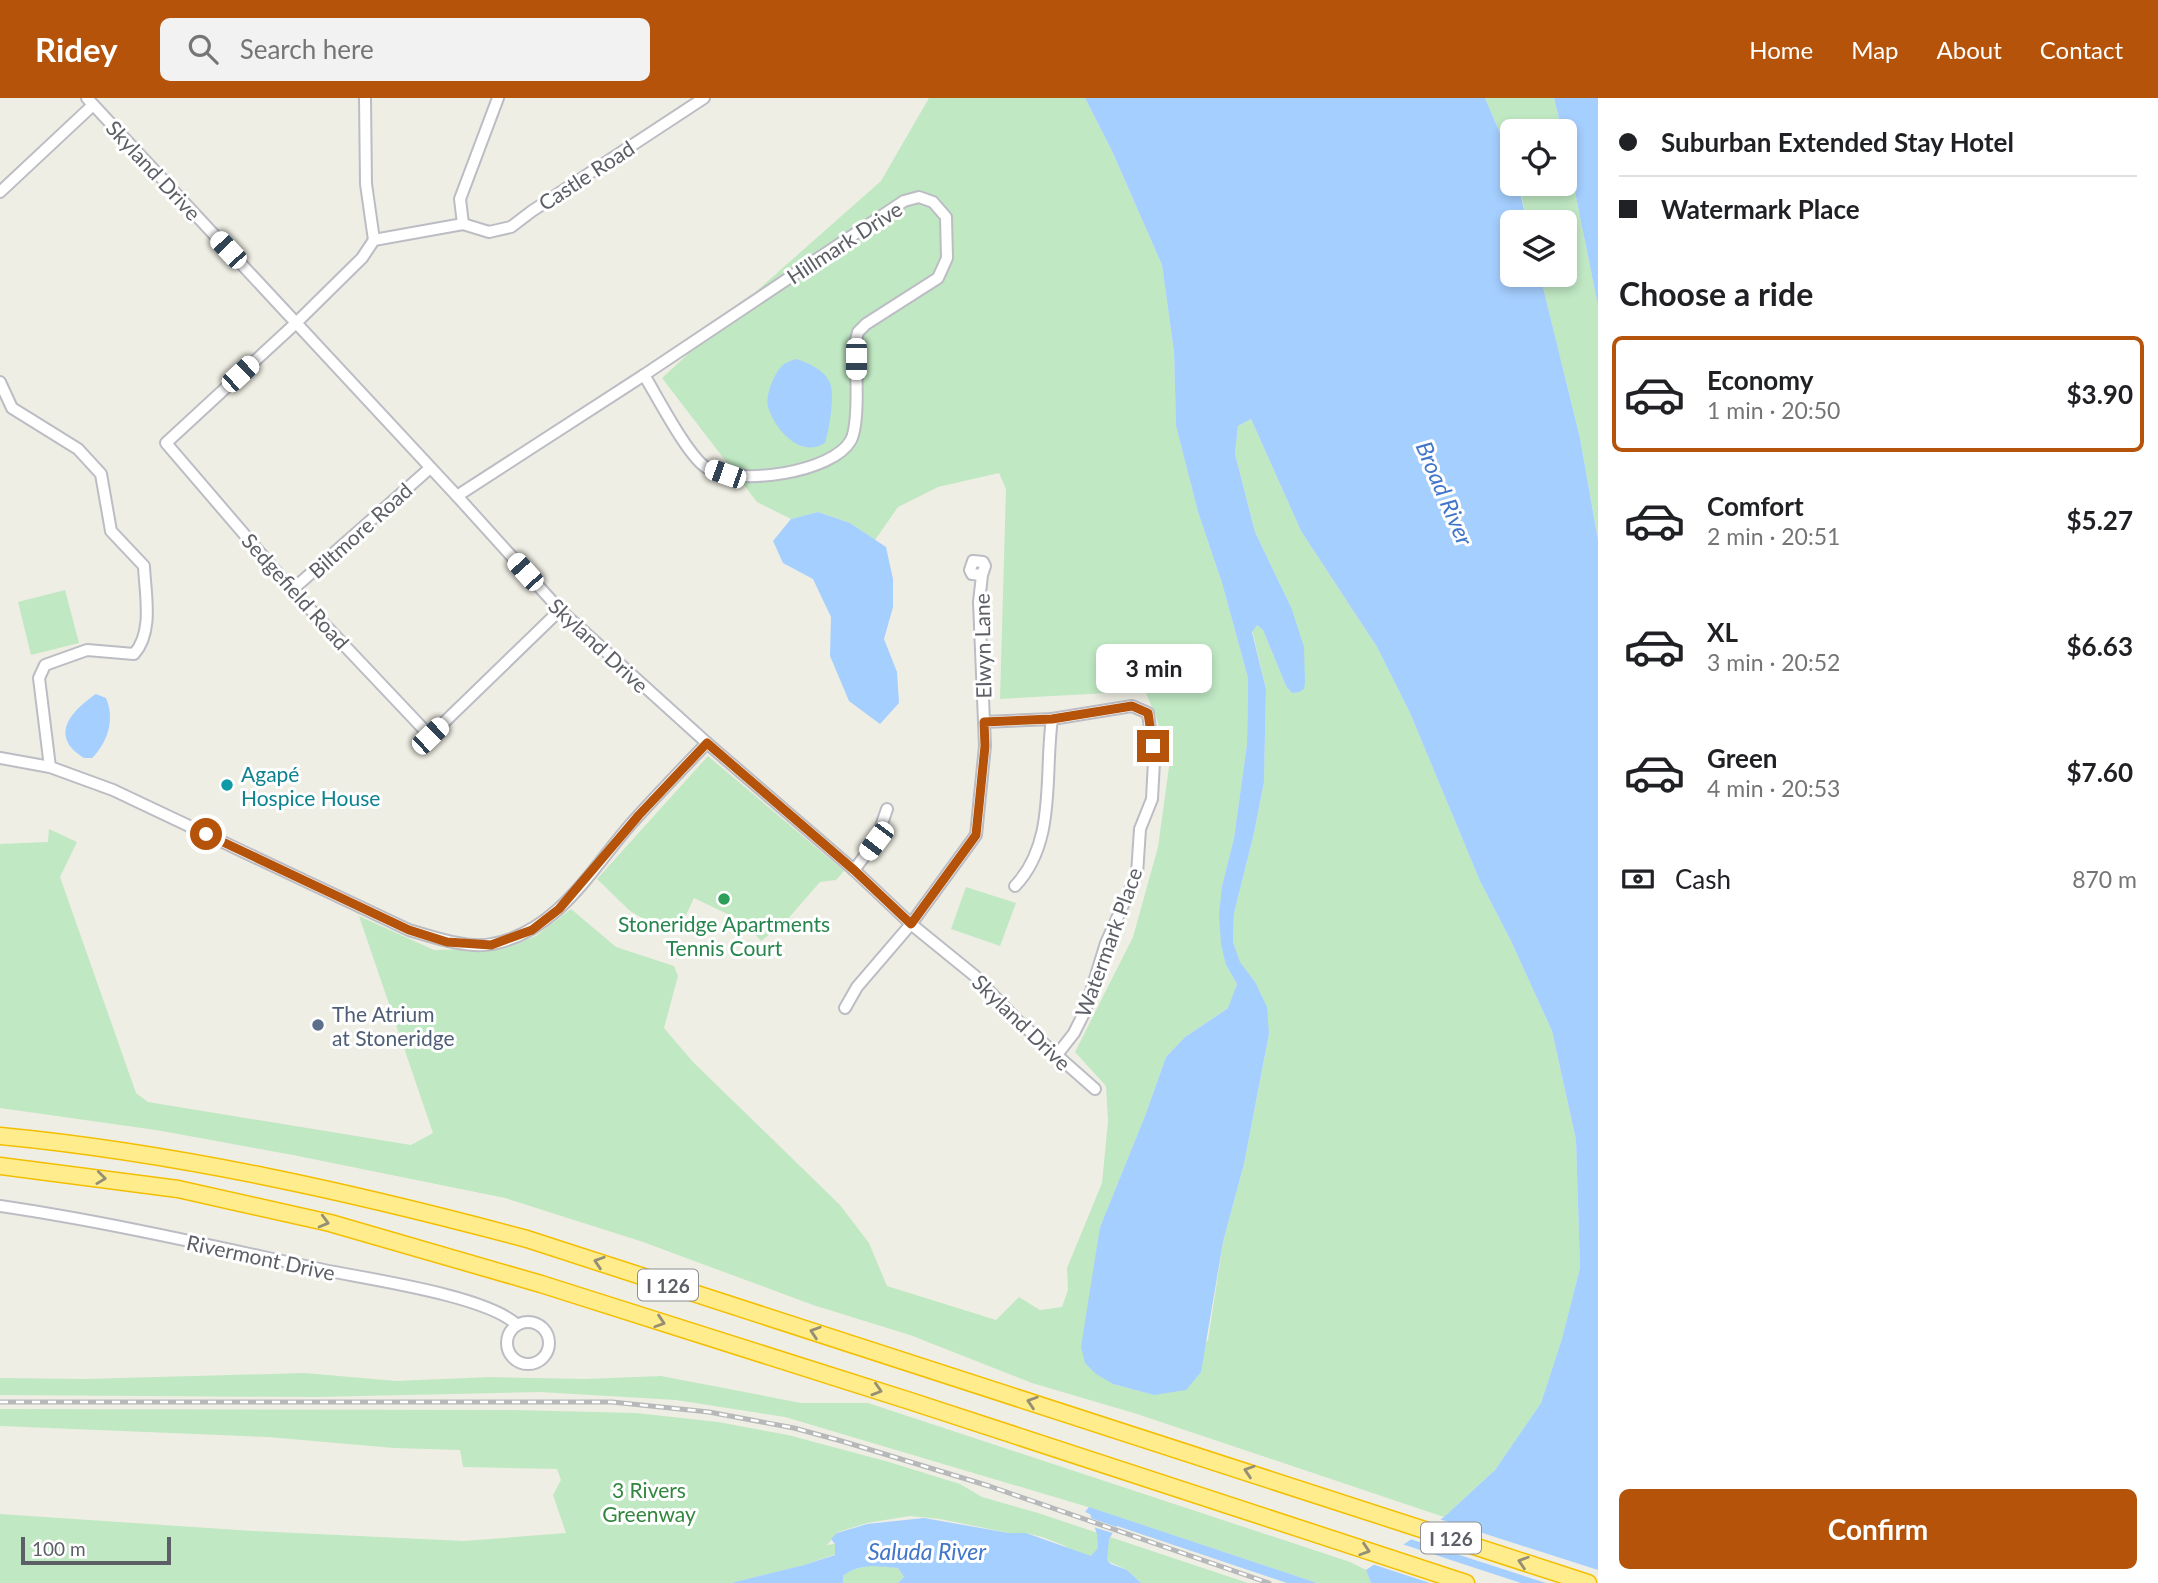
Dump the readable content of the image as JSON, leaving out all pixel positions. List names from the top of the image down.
{
  "streets": {
    "highway": ["I 126"],
    "street": [
      "Skyland Drive",
      "Castle Road",
      "Hillmark Drive",
      "Biltmore Road",
      "Sedgefield Road",
      "Elwyn Lane",
      "Watermark Place",
      "Rivermont Drive"
    ]
  },
  "crossings": [
    ["Skyland Drive", "Hillmark Drive"],
    ["Skyland Drive", "Biltmore Road"],
    ["Skyland Drive", "Sedgefield Road"],
    ["Skyland Drive", "Elwyn Lane"],
    ["Skyland Drive", "Watermark Place"],
    ["Biltmore Road", "Sedgefield Road"],
    ["Elwyn Lane", "Watermark Place"]
  ],
  "water": ["Broad River", "Saluda River"],
  "parks": ["3 Rivers Greenway"],
  "places": ["Agapé Hospice House", "Stoneridge Apartments Tennis Court", "The Atrium at Stoneridge"],
  "scale_bar": "100 m",
  "page": {
    "header": "Ridey",
    "search": "Search here",
    "nav": [
      "Home",
      "Map",
      "About",
      "Contact"
    ],
    "banner": ["Suburban Extended Stay Hotel", "Watermark Place"],
    "heading": "Choose a ride",
    "list": [
      {
        "name": "Economy",
        "note": "1 min · 20:50",
        "value": "$3.90"
      },
      {
        "name": "Comfort",
        "note": "2 min · 20:51",
        "value": "$5.27"
      },
      {
        "name": "XL",
        "note": "3 min · 20:52",
        "value": "$6.63"
      },
      {
        "name": "Green",
        "note": "4 min · 20:53",
        "value": "$7.60"
      }
    ],
    "bubble": "3 min",
    "pay": ["Cash", "870 m"],
    "buttons": "Confirm",
    "scale": "100 m"
  }
}
